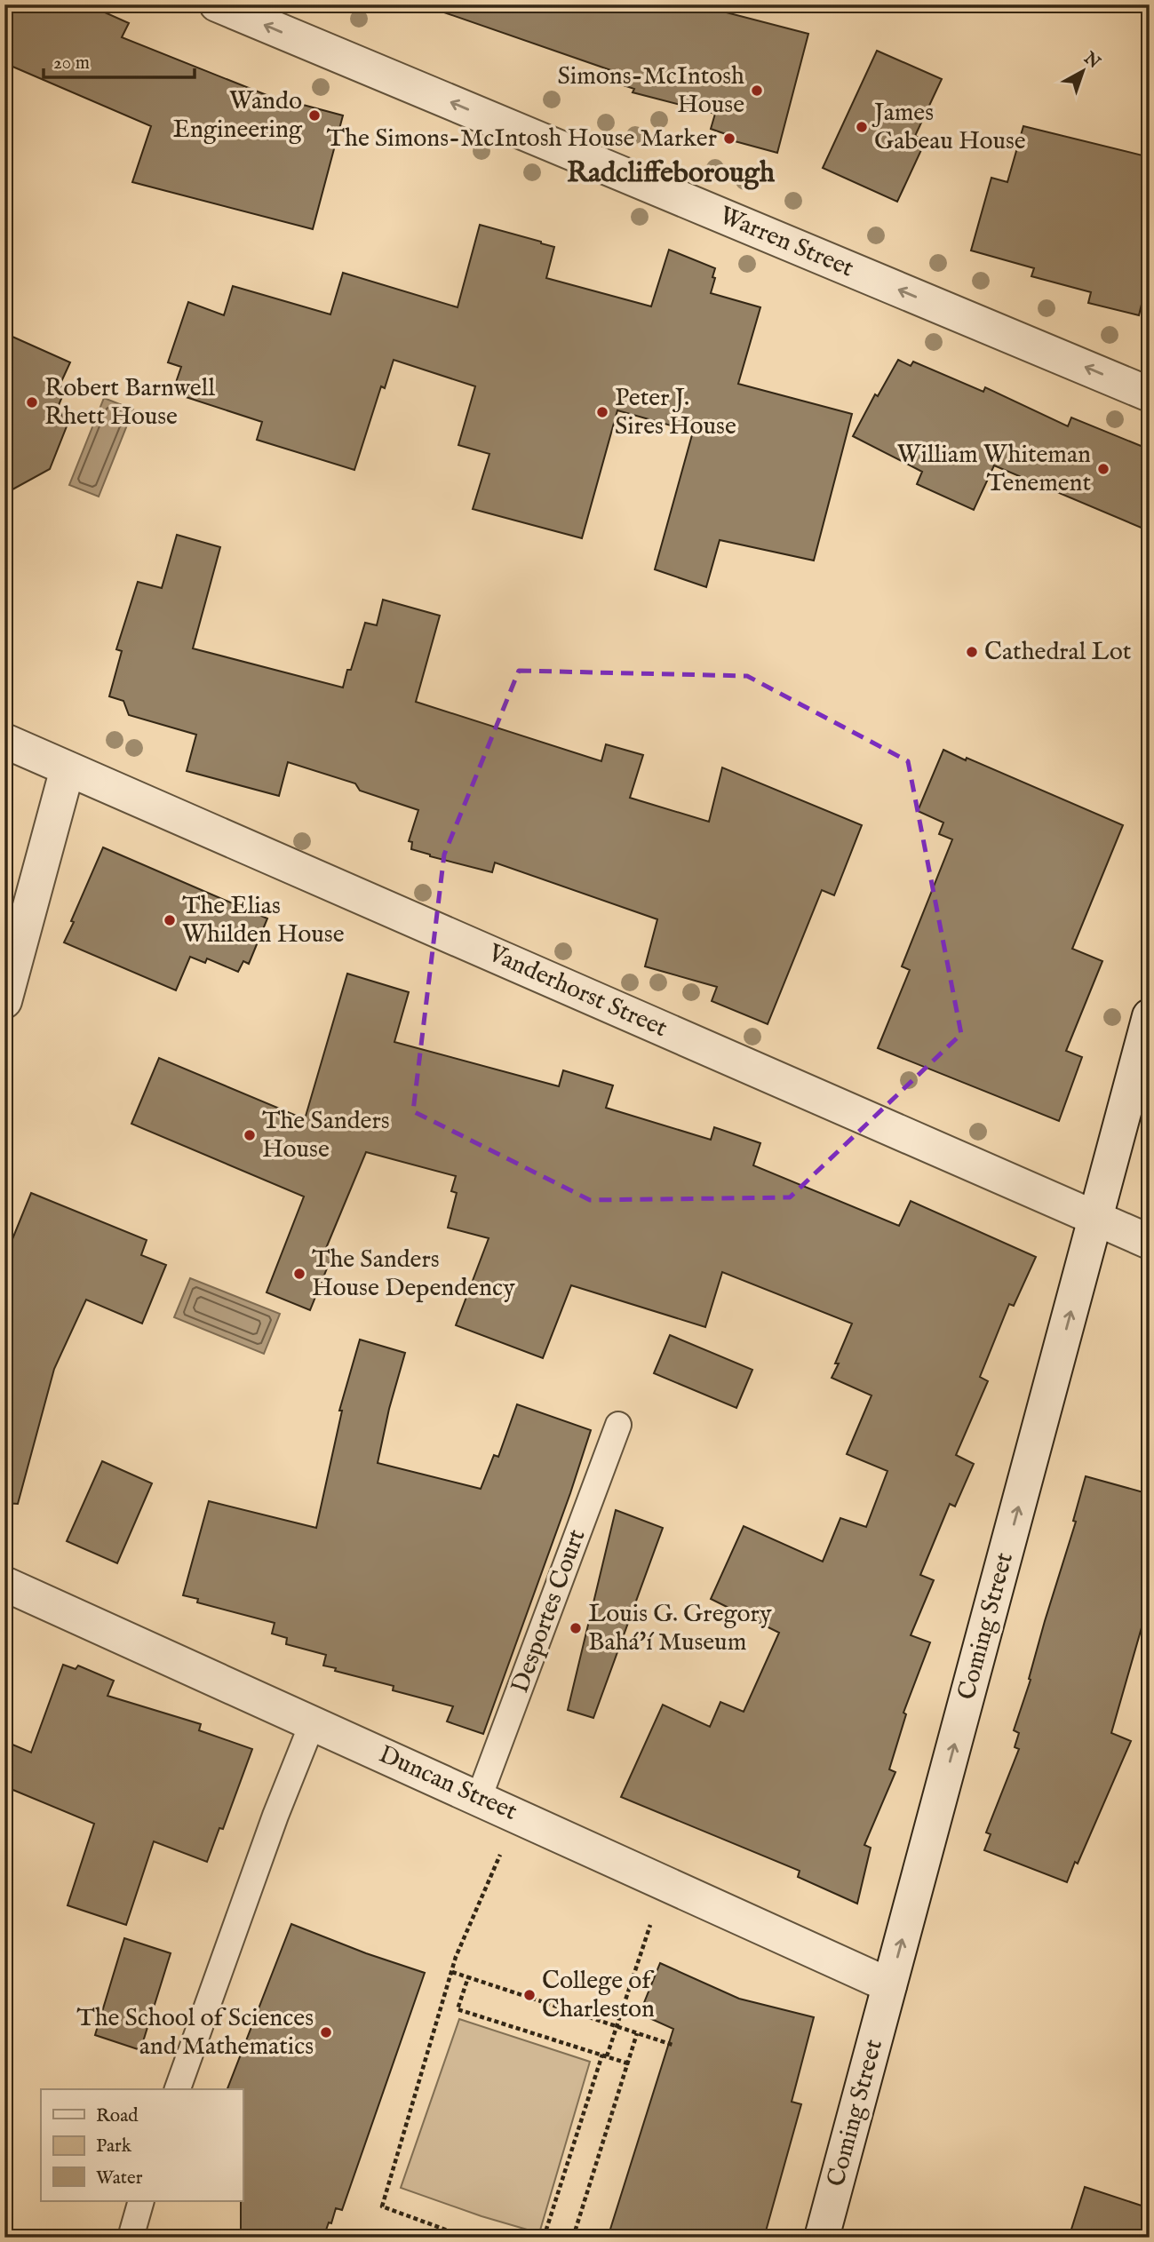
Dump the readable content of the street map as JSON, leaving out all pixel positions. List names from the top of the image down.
{
  "streets": {
    "street": [
      "Warren Street",
      "Vanderhorst Street",
      "Coming Street",
      "Duncan Street"
    ],
    "lane": ["Desportes Court"]
  },
  "crossings": [
    ["Vanderhorst Street", "Coming Street"],
    ["Desportes Court", "Duncan Street"],
    ["Coming Street", "Duncan Street"]
  ],
  "one_way": ["Warren Street", "Coming Street"],
  "districts": ["Radcliffeborough"],
  "places": [
    "Simons-McIntosh House",
    "Wando Engineering",
    "James Gabeau House",
    "The Simons-McIntosh House Marker",
    "Robert Barnwell Rhett House",
    "Peter J. Sires House",
    "William Whiteman Tenement",
    "Cathedral Lot",
    "The Elias Whilden House",
    "The Sanders House",
    "The Sanders House Dependency",
    "Louis G. Gregory Bahá'í Museum",
    "College of Charleston",
    "The School of Sciences and Mathematics"
  ],
  "legend": ["Road", "Park", "Water"],
  "scale_bar": "20 m",
  "north": "top right"
}
